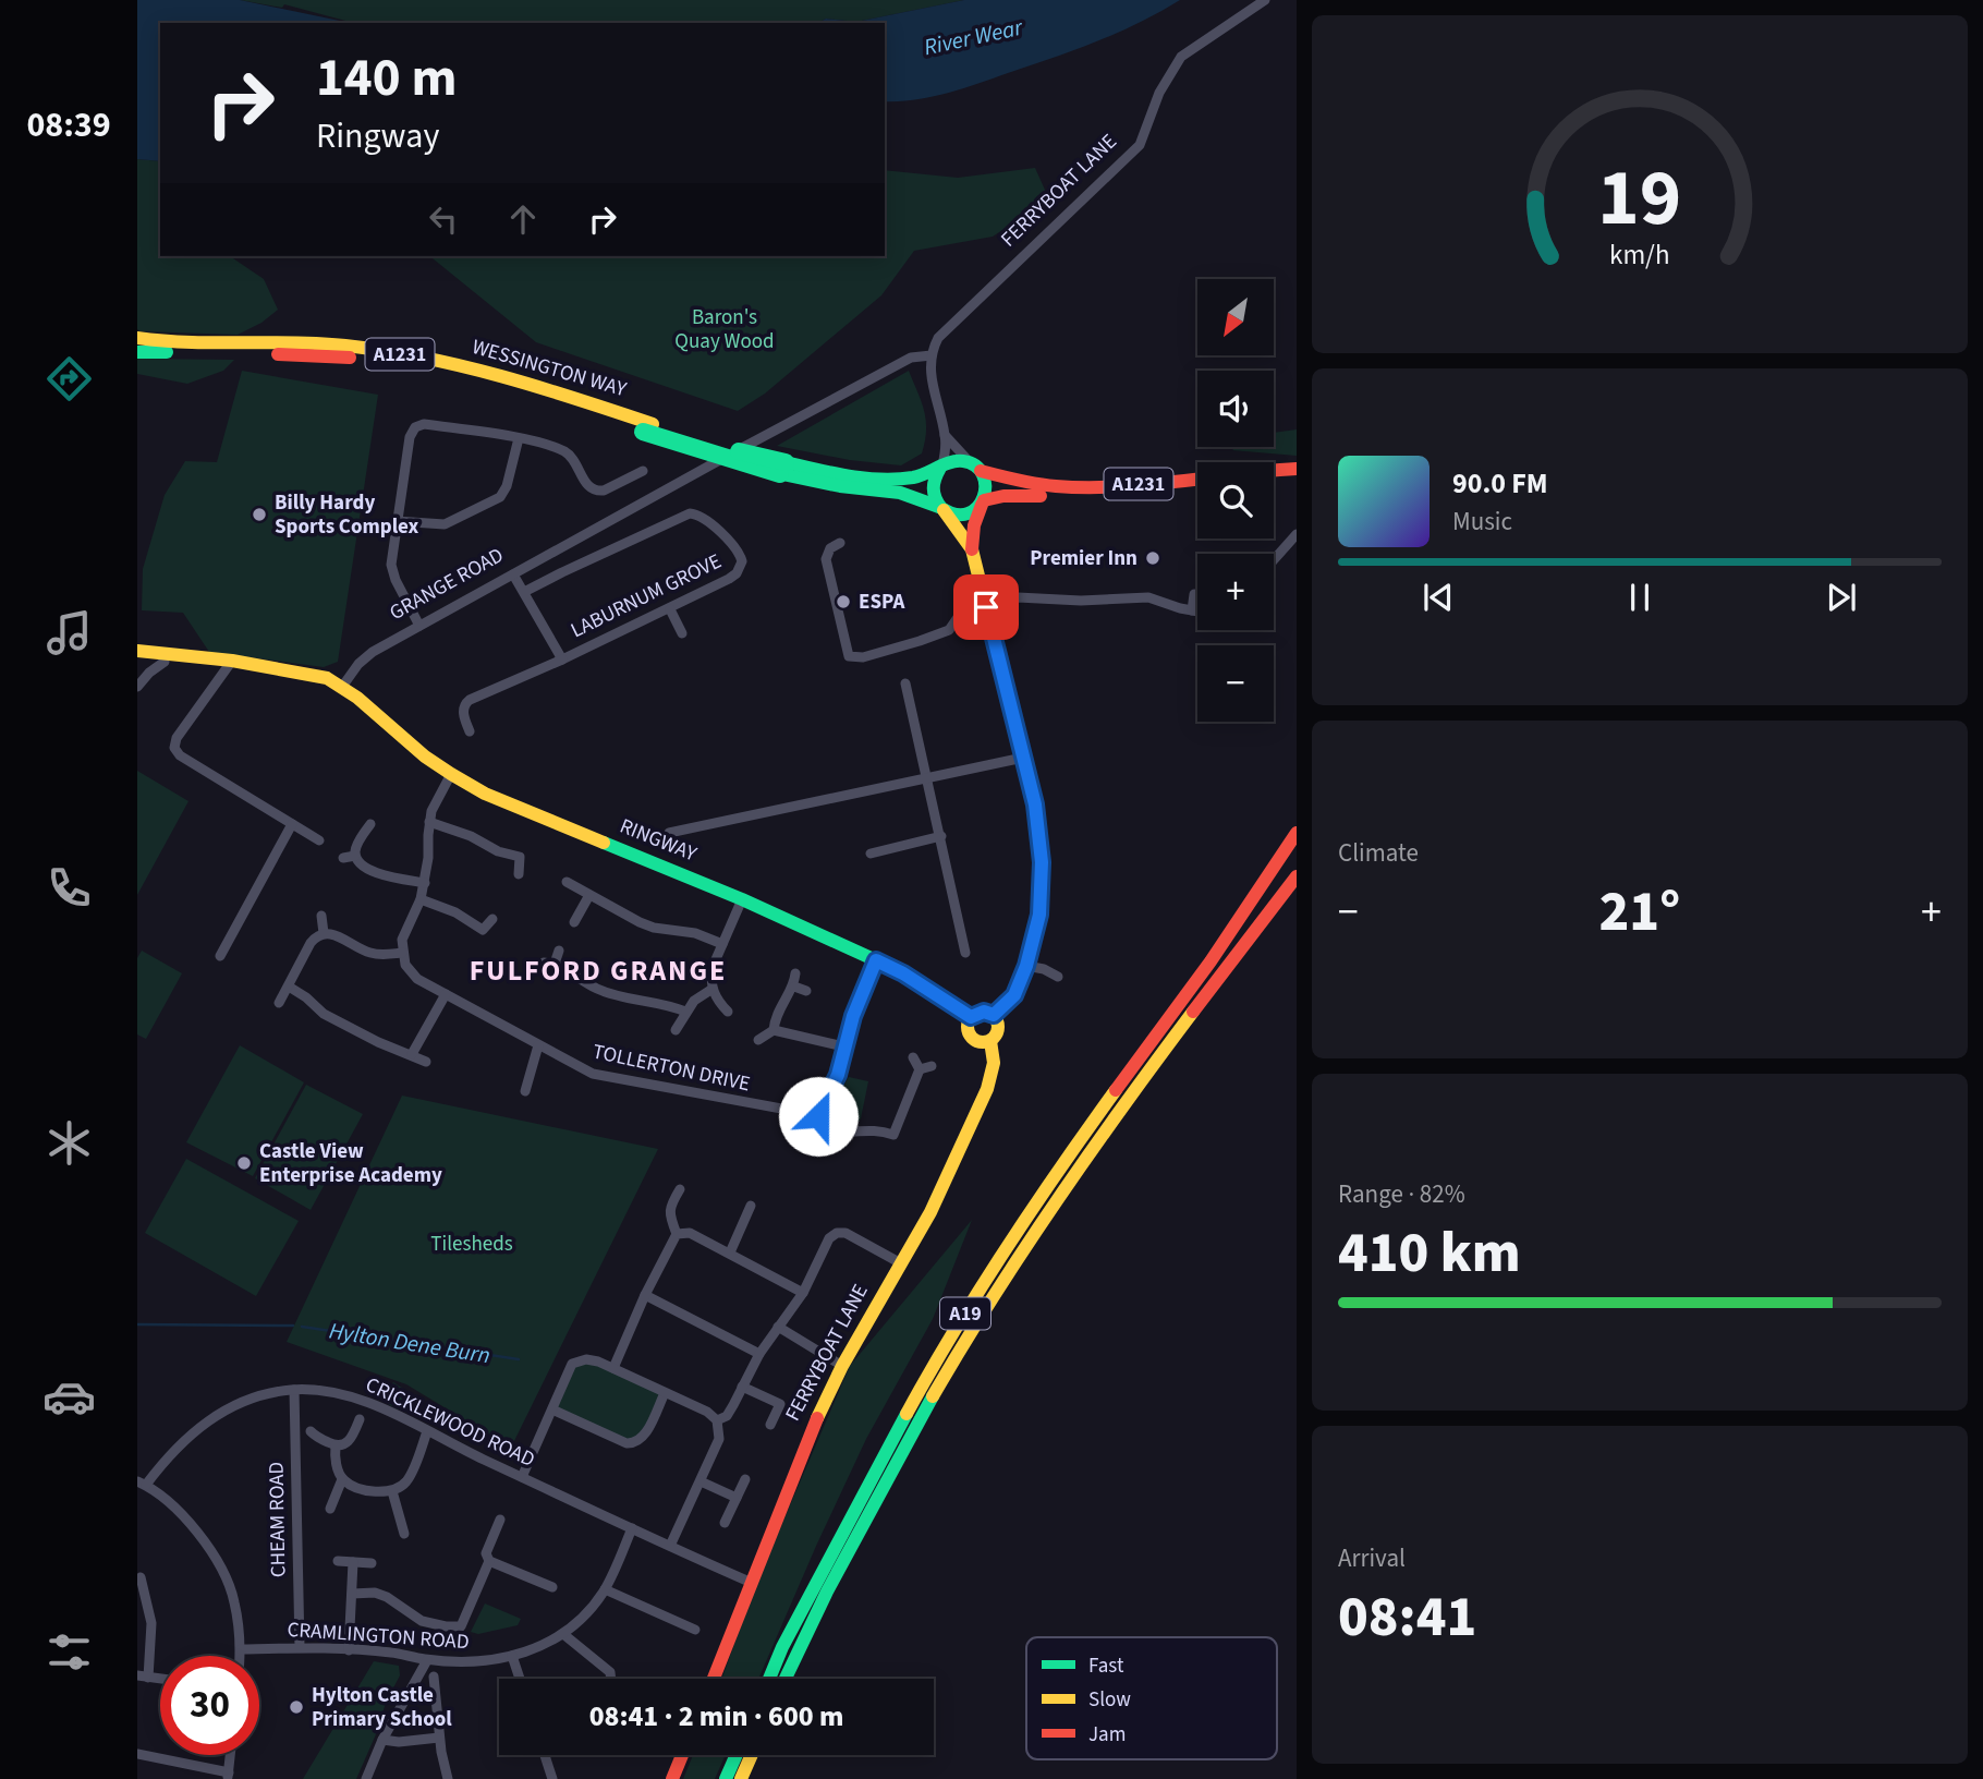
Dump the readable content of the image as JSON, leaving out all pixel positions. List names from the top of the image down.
{
  "streets": {
    "main road": [
      "FERRYBOAT LANE",
      "A1231",
      "WESSINGTON WAY",
      "RINGWAY",
      "A19"
    ],
    "street": [
      "GRANGE ROAD",
      "LABURNUM GROVE",
      "TOLLERTON DRIVE",
      "CRICKLEWOOD ROAD",
      "CHEAM ROAD",
      "CRAMLINGTON ROAD"
    ]
  },
  "crossings": [
    ["FERRYBOAT LANE", "GRANGE ROAD"],
    ["FERRYBOAT LANE", "RINGWAY"],
    ["FERRYBOAT LANE", "CRICKLEWOOD ROAD"],
    ["GRANGE ROAD", "LABURNUM GROVE"],
    ["GRANGE ROAD", "RINGWAY"],
    ["CRICKLEWOOD ROAD", "CHEAM ROAD"],
    ["CRICKLEWOOD ROAD", "CRAMLINGTON ROAD"],
    ["CHEAM ROAD", "CRAMLINGTON ROAD"]
  ],
  "districts": ["FULFORD GRANGE"],
  "water": ["River Wear", "Hylton Dene Burn"],
  "parks": ["Baron's Quay Wood", "Tilesheds"],
  "places": [
    "Billy Hardy Sports Complex",
    "Premier Inn",
    "ESPA",
    "Castle View Enterprise Academy",
    "Hylton Castle Primary School"
  ],
  "legend": ["Fast", "Slow", "Jam"],
  "north": "bottom left",
  "page": {
    "tabs": "08:39",
    "turn": ["140 m", "Ringway"],
    "map_buttons": ["+", "−"],
    "song": ["90.0 FM", "Music"],
    "tile": [
      "Climate",
      ["Range · 82%", "410 km"],
      ["Arrival", "08:41"]
    ],
    "heat": ["−", "21°", "+"],
    "limit": "30",
    "trip": "08:41 · 2 min · 600 m",
    "gauge": ["19", "km/h"]
  }
}
